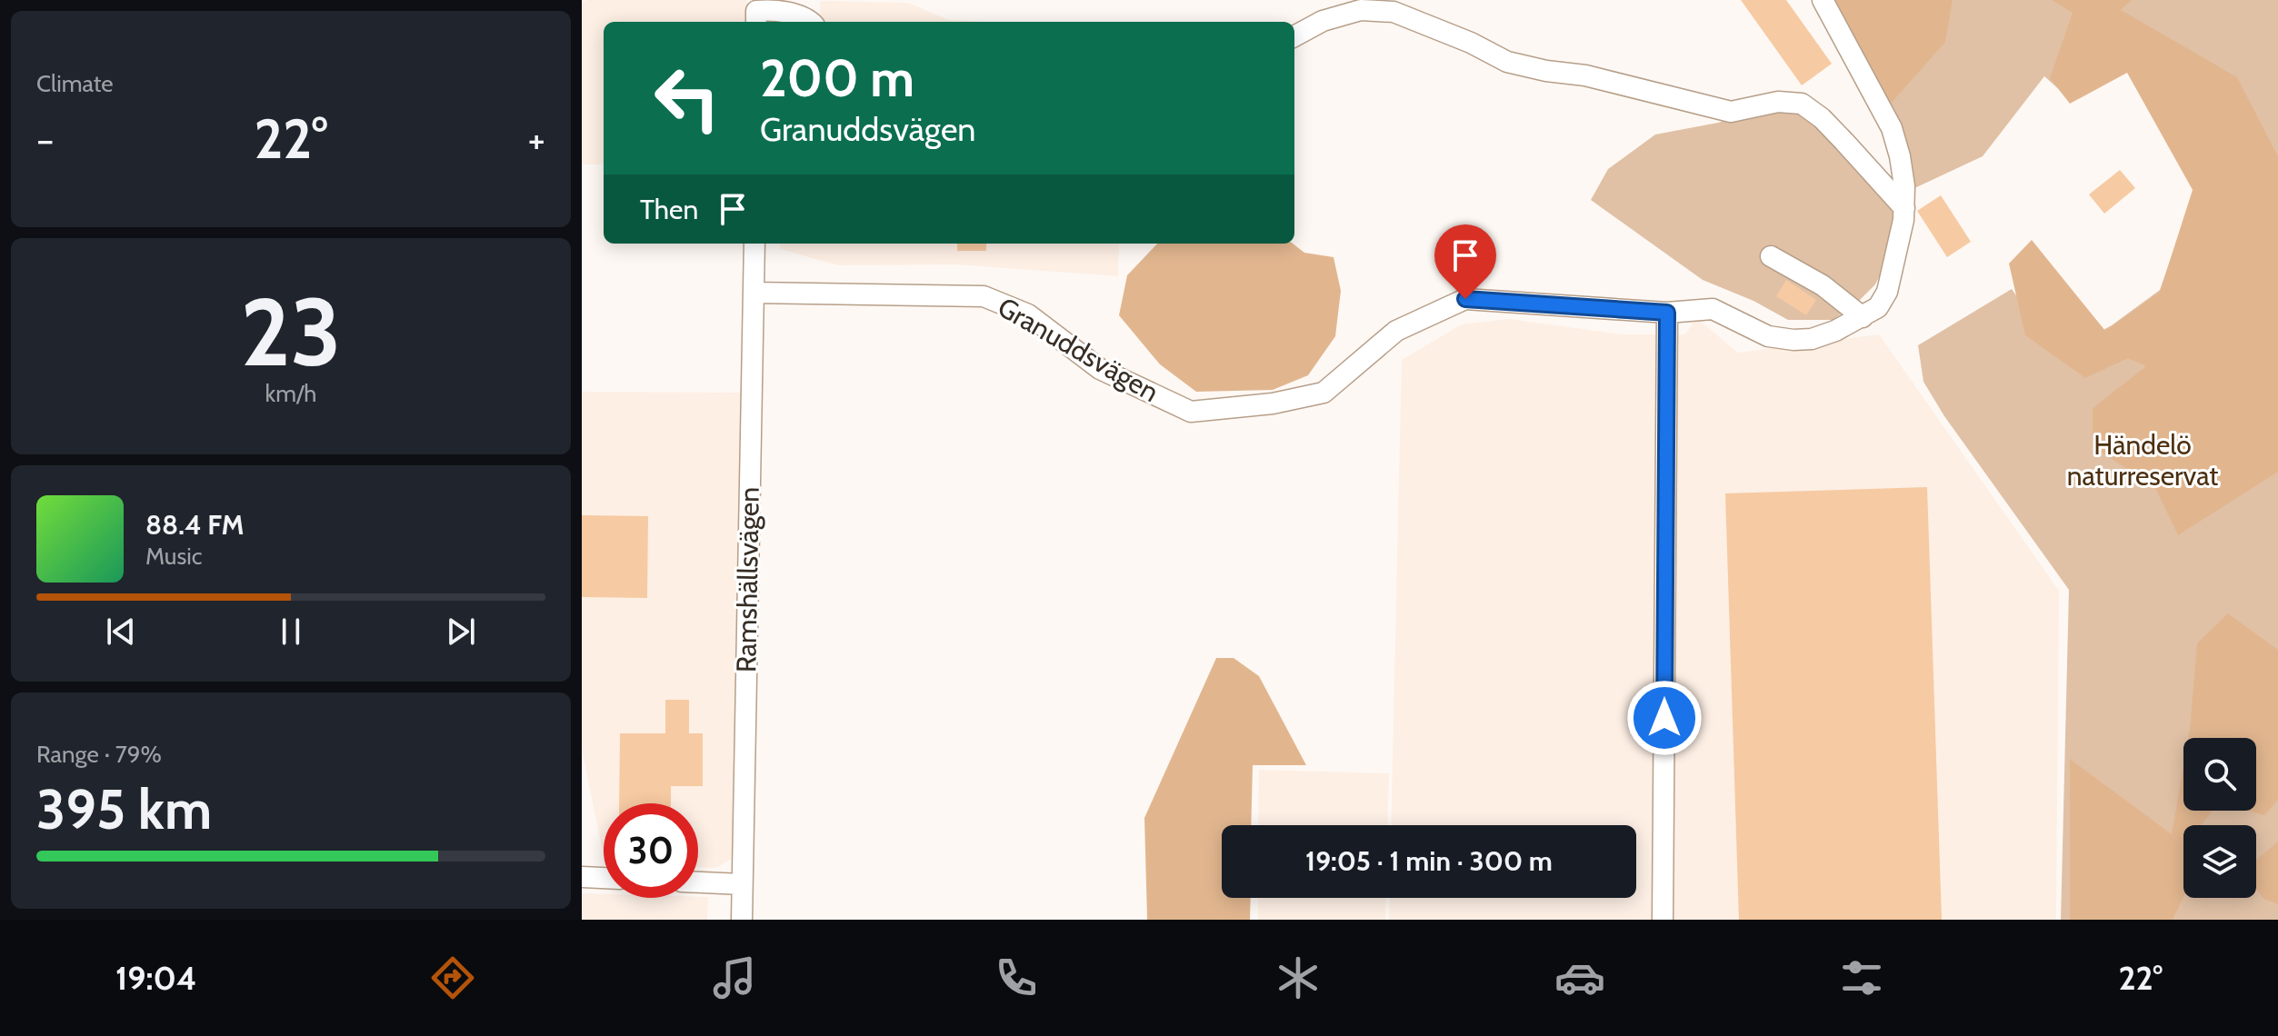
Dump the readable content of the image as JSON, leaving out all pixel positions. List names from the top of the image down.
{
  "streets": {
    "street": ["Granuddsvägen", "Ramshällsvägen"]
  },
  "crossings": [
    ["Granuddsvägen", "Ramshällsvägen"]
  ],
  "parks": ["Händelö naturreservat"],
  "page": {
    "tile": [
      "Climate",
      ["23", "km/h"],
      ["Range · 79%", "395 km"]
    ],
    "turn": ["200 m", "Granuddsvägen"],
    "heat": ["−", "22°", "+"],
    "then": "Then",
    "song": ["88.4 FM", "Music"],
    "limit": "30",
    "trip": "19:05 · 1 min · 300 m",
    "tabs": ["19:04", "22°"]
  }
}
